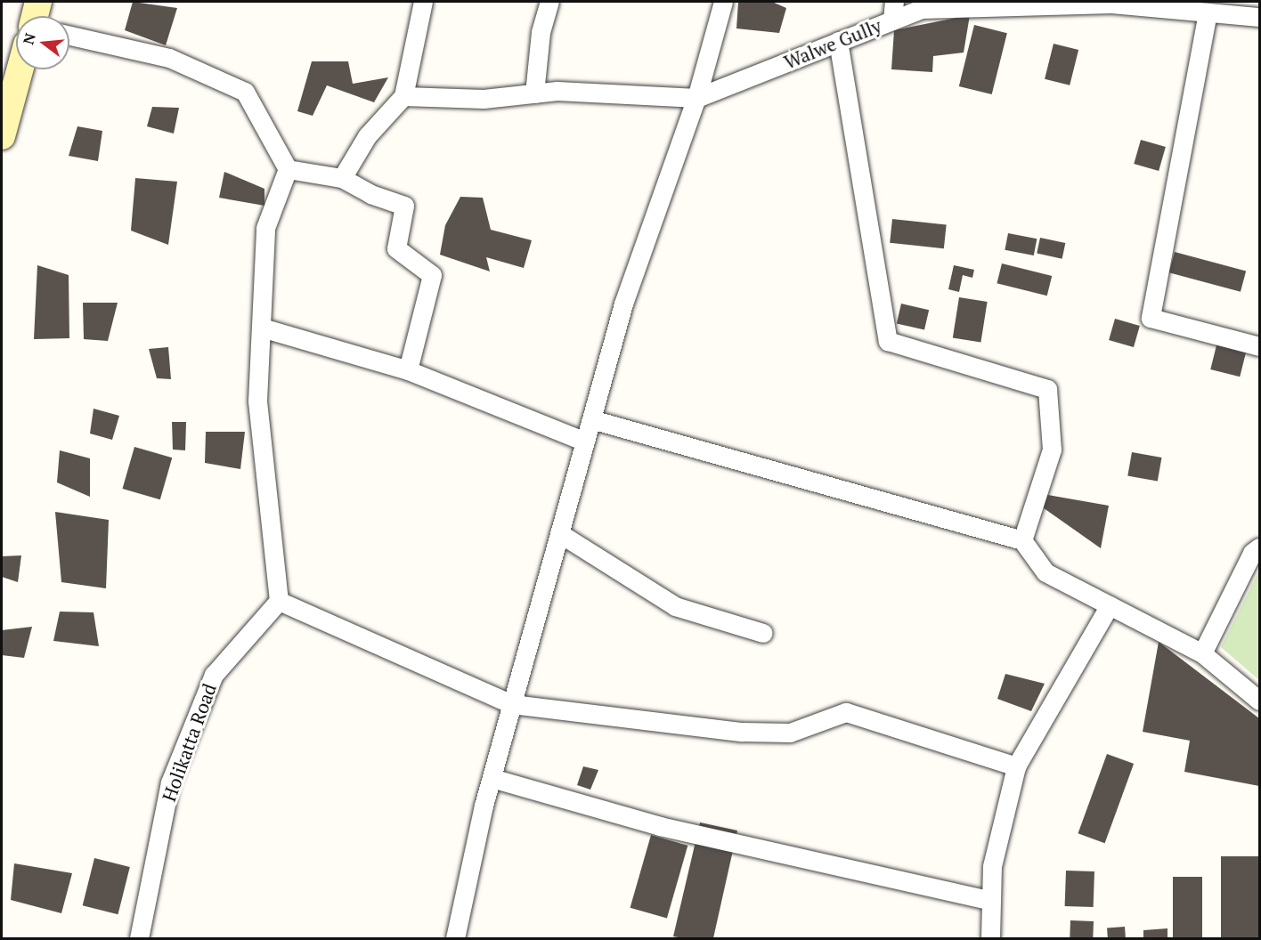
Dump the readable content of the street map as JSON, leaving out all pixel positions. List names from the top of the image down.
{
  "streets": {
    "street": ["Walwe Gully", "Holikatta Road"]
  },
  "north": "left"
}
